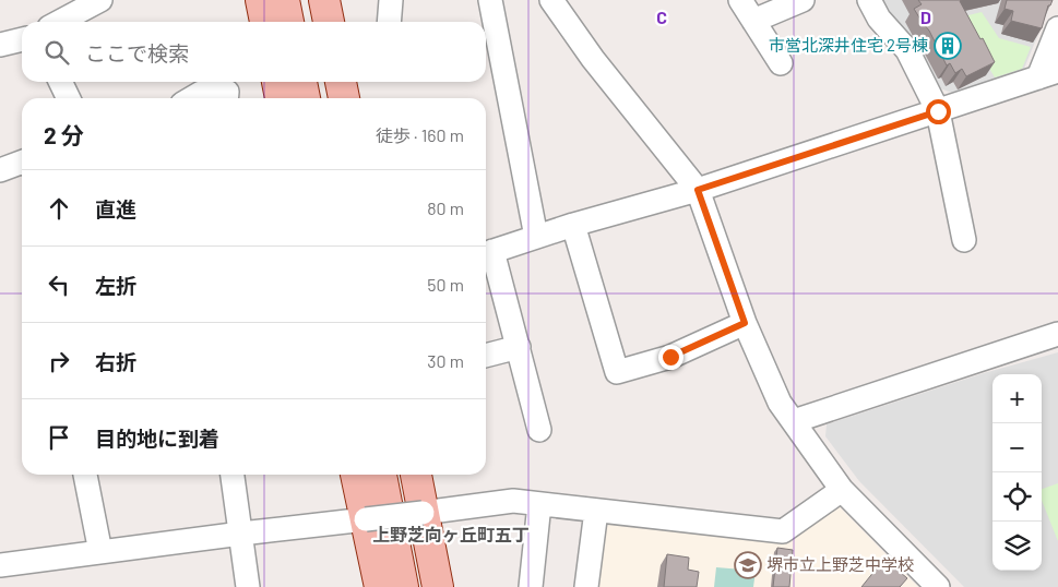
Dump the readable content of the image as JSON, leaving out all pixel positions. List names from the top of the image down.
{
  "districts": ["上野芝向ヶ丘町五丁"],
  "places": {
    "building": ["市営北深井住宅 2号棟"],
    "school or university": ["堺市立上野芝中学校"]
  },
  "page": {
    "search": "ここで検索",
    "heading": ["2 分", "徒歩 · 160 m"],
    "list": [
      ["直進", "80 m"],
      ["左折", "50 m"],
      ["右折", "30 m"],
      "目的地に到着"
    ],
    "map_buttons": ["+", "−"]
  },
  "grid": {
    "columns": ["C", "D"]
  }
}
